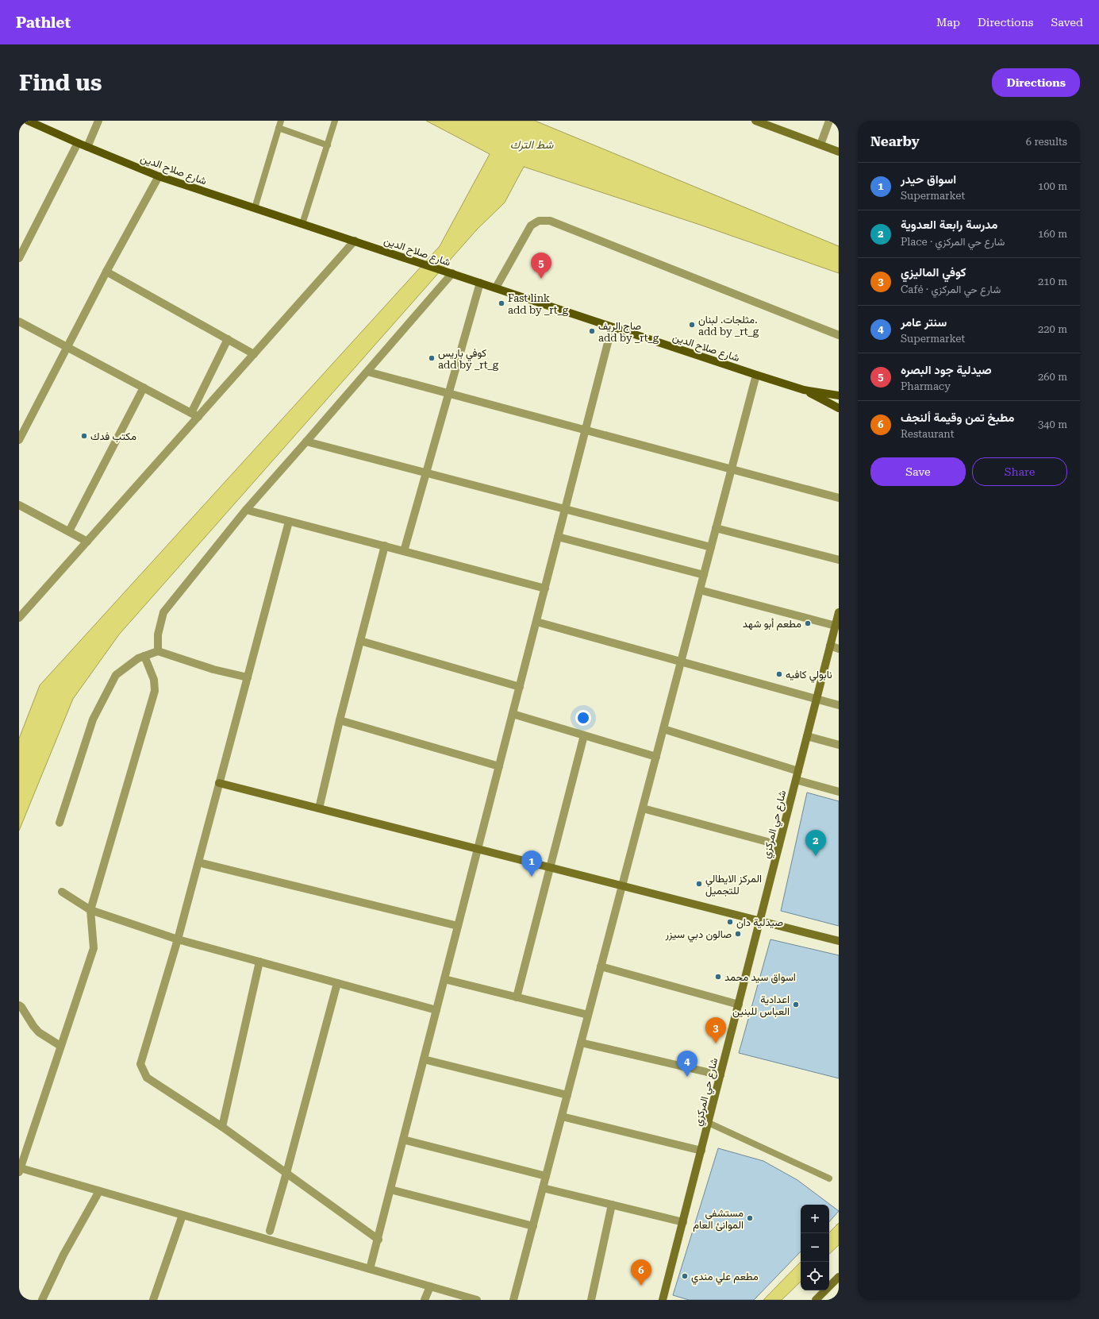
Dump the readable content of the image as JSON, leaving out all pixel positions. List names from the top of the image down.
{
  "streets": {
    "main road": ["شارع صلاح الدين"],
    "street": ["شارع حي المركزي"]
  },
  "water": ["شط الترك"],
  "places": [
    "Fast link add by _rt_g",
    "مثلجات. لبنان. add by _rt_g",
    "صاج الريف add by _rt_g",
    "كوفي باريس add by _rt_g",
    "مكتب فدك",
    "مطعم أبو شهد",
    "نابولي كافيه",
    "المركز الايطالي للتجميل",
    "صيدلية دان",
    "صالون دبي سيزر",
    "اسواق سيد محمد",
    "اعدادية العباس للبنين",
    "مستشفى الموانئ العام",
    "مطعم علي مندي"
  ],
  "page": {
    "header": "Pathlet",
    "nav": ["Map", "Directions", "Saved"],
    "buttons": [
      "Directions",
      ["Save", "Share"]
    ],
    "title": "Find us",
    "heading": ["Nearby", "6 results"],
    "list": [
      {
        "mark": "1",
        "name": "اسواق حيدر",
        "note": "Supermarket",
        "value": "100 m"
      },
      {
        "mark": "2",
        "name": "مدرسة رابعة العدوية",
        "note": "Place · شارع حي المركزي",
        "value": "160 m"
      },
      {
        "mark": "3",
        "name": "كوفي الماليزي",
        "note": "Café · شارع حي المركزي",
        "value": "210 m"
      },
      {
        "mark": "4",
        "name": "سنتر عامر",
        "note": "Supermarket",
        "value": "220 m"
      },
      {
        "mark": "5",
        "name": "صيدلية جود البصره",
        "note": "Pharmacy",
        "value": "260 m"
      },
      {
        "mark": "6",
        "name": "مطبخ تمن وقيمة ألنجف",
        "note": "Restaurant",
        "value": "340 m"
      }
    ],
    "pins": [
      "5",
      "2",
      "1",
      "3",
      "4",
      "6"
    ],
    "map_buttons": ["+", "−"]
  }
}
